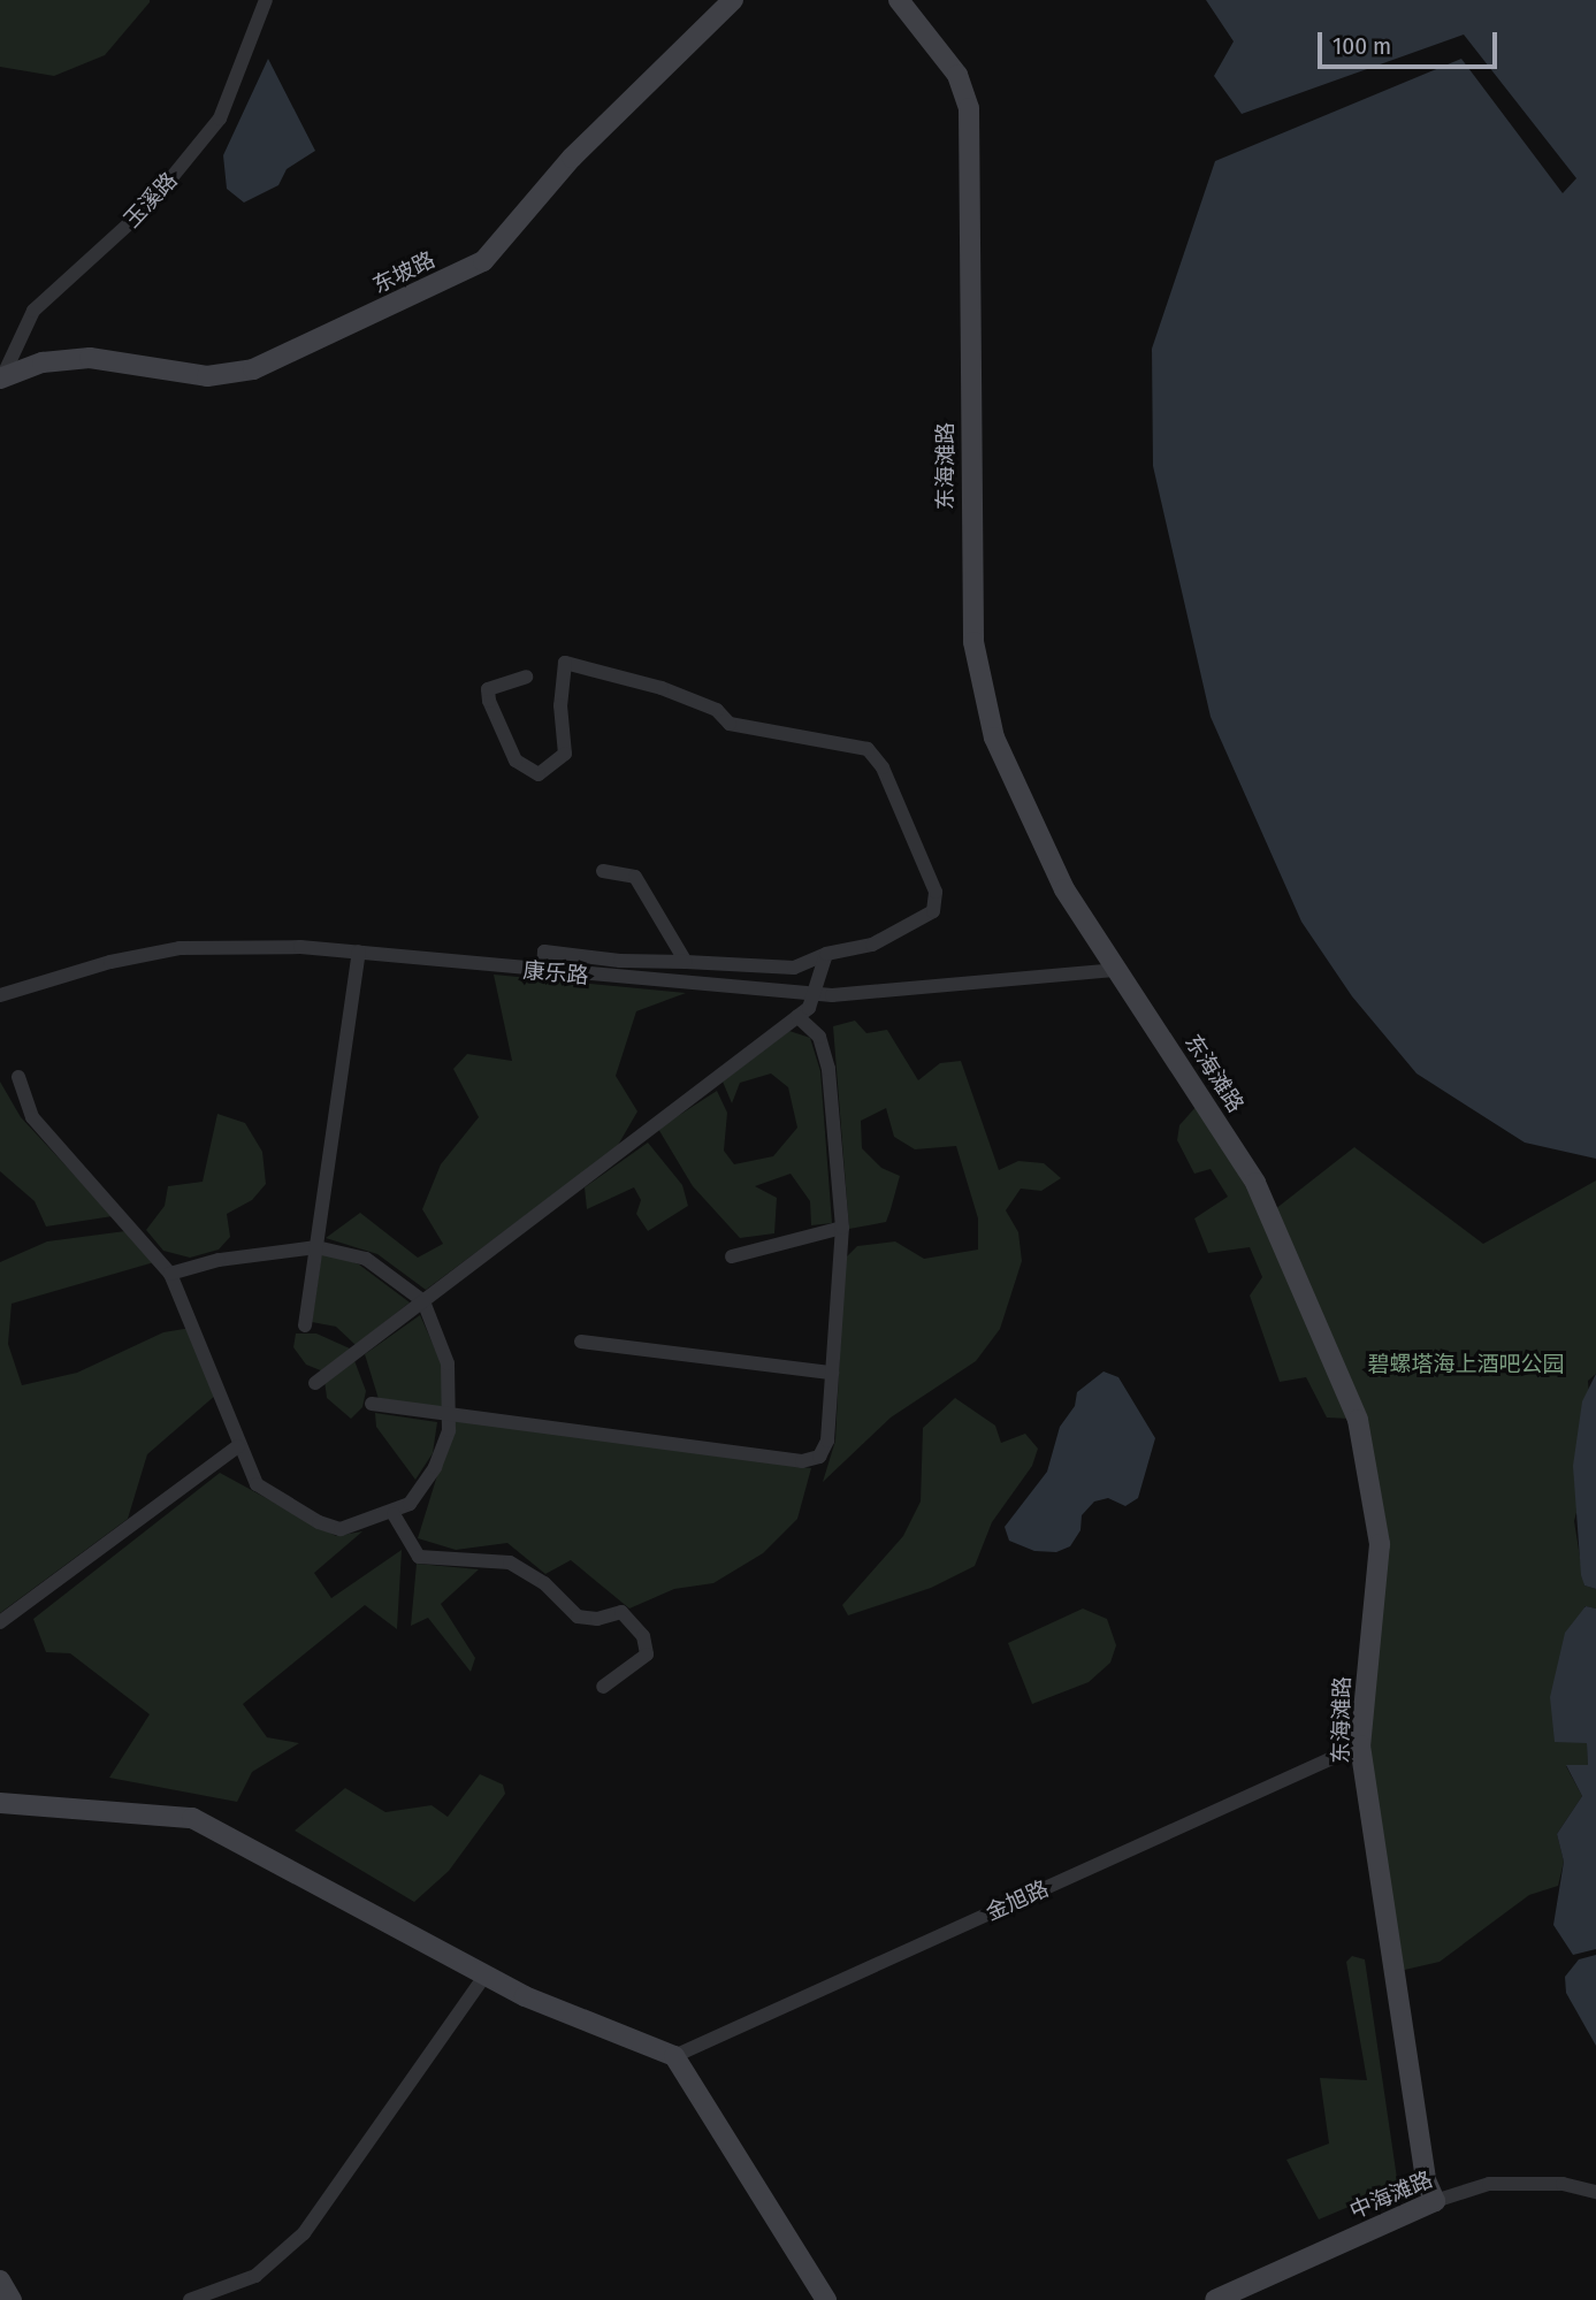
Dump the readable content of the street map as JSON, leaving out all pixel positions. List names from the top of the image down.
{
  "streets": {
    "main road": ["东坡路", "东海滩路", "中海滩路"],
    "street": ["玉溪路", "康乐路", "金旭路"]
  },
  "crossings": [
    ["玉溪路", "东坡路"],
    ["东海滩路", "康乐路"],
    ["东海滩路", "金旭路"],
    ["东海滩路", "中海滩路"]
  ],
  "parks": ["碧螺塔海上酒吧公园"],
  "scale_bar": "100 m"
}
